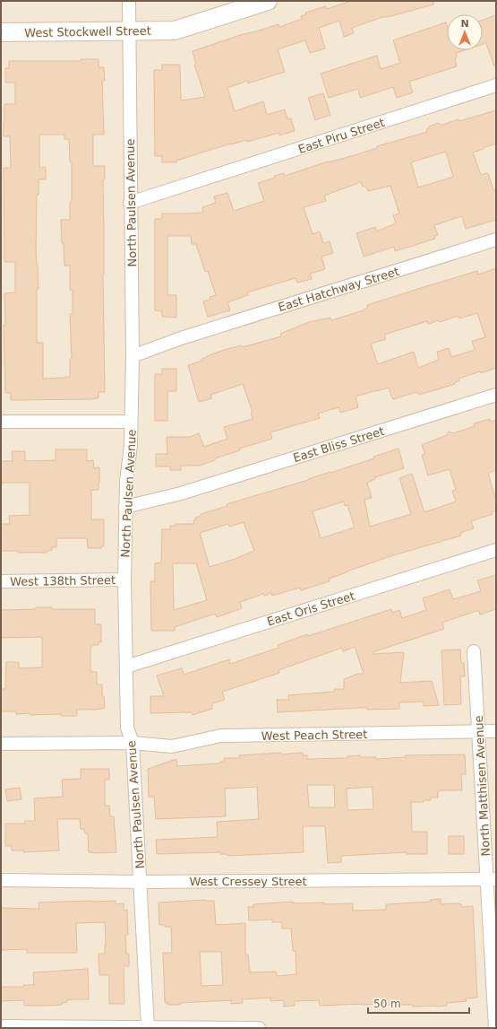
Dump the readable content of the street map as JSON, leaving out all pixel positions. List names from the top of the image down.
{
  "streets": {
    "street": [
      "West Stockwell Street",
      "East Piru Street",
      "North Paulsen Avenue",
      "East Hatchway Street",
      "East Bliss Street",
      "West 138th Street",
      "East Oris Street",
      "West Peach Street",
      "North Matthisen Avenue",
      "West Cressey Street"
    ]
  },
  "crossings": [
    ["West Stockwell Street", "North Paulsen Avenue"],
    ["East Piru Street", "North Paulsen Avenue"],
    ["North Paulsen Avenue", "East Hatchway Street"],
    ["North Paulsen Avenue", "East Bliss Street"],
    ["North Paulsen Avenue", "West 138th Street"],
    ["North Paulsen Avenue", "East Oris Street"],
    ["North Paulsen Avenue", "West Peach Street"],
    ["North Paulsen Avenue", "West Cressey Street"],
    ["West Peach Street", "North Matthisen Avenue"],
    ["North Matthisen Avenue", "West Cressey Street"]
  ],
  "scale_bar": "50 m",
  "north": "top"
}
